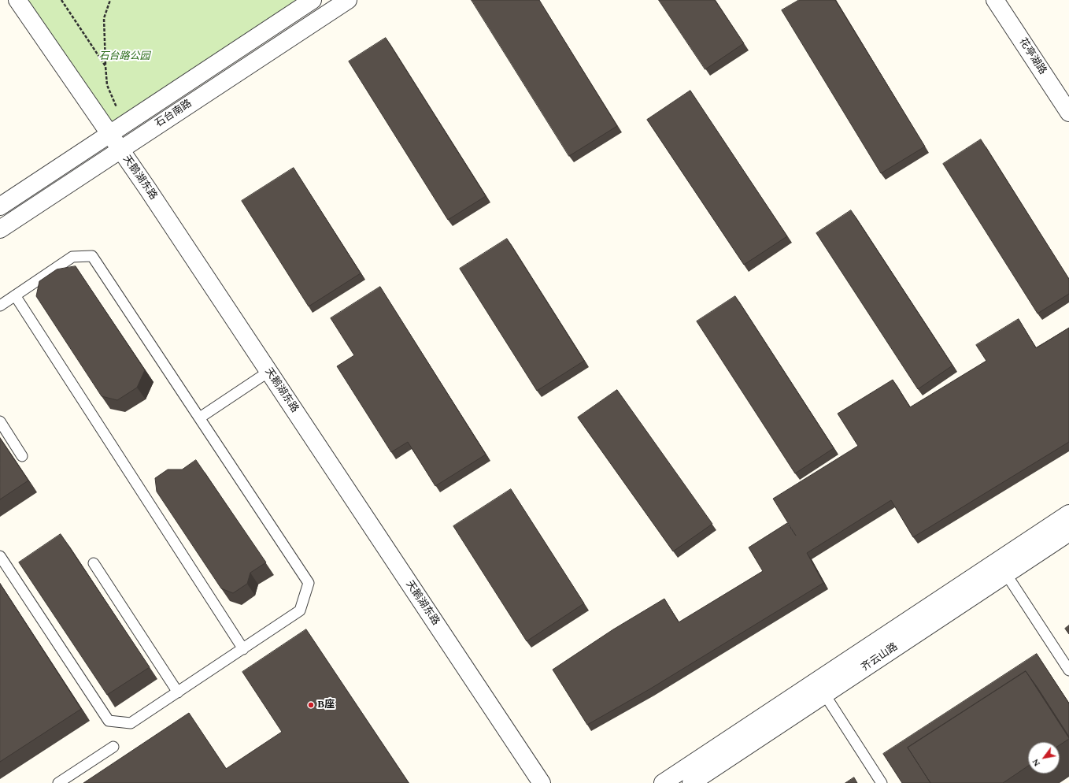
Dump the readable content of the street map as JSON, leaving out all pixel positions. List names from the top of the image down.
{
  "streets": {
    "street": [
      "花亭湖路",
      "石台南路",
      "天鹅湖东路",
      "齐云山路"
    ]
  },
  "crossings": [
    ["石台南路", "天鹅湖东路"]
  ],
  "parks": ["石台路公园"],
  "places": ["B座"],
  "north": "bottom left"
}
